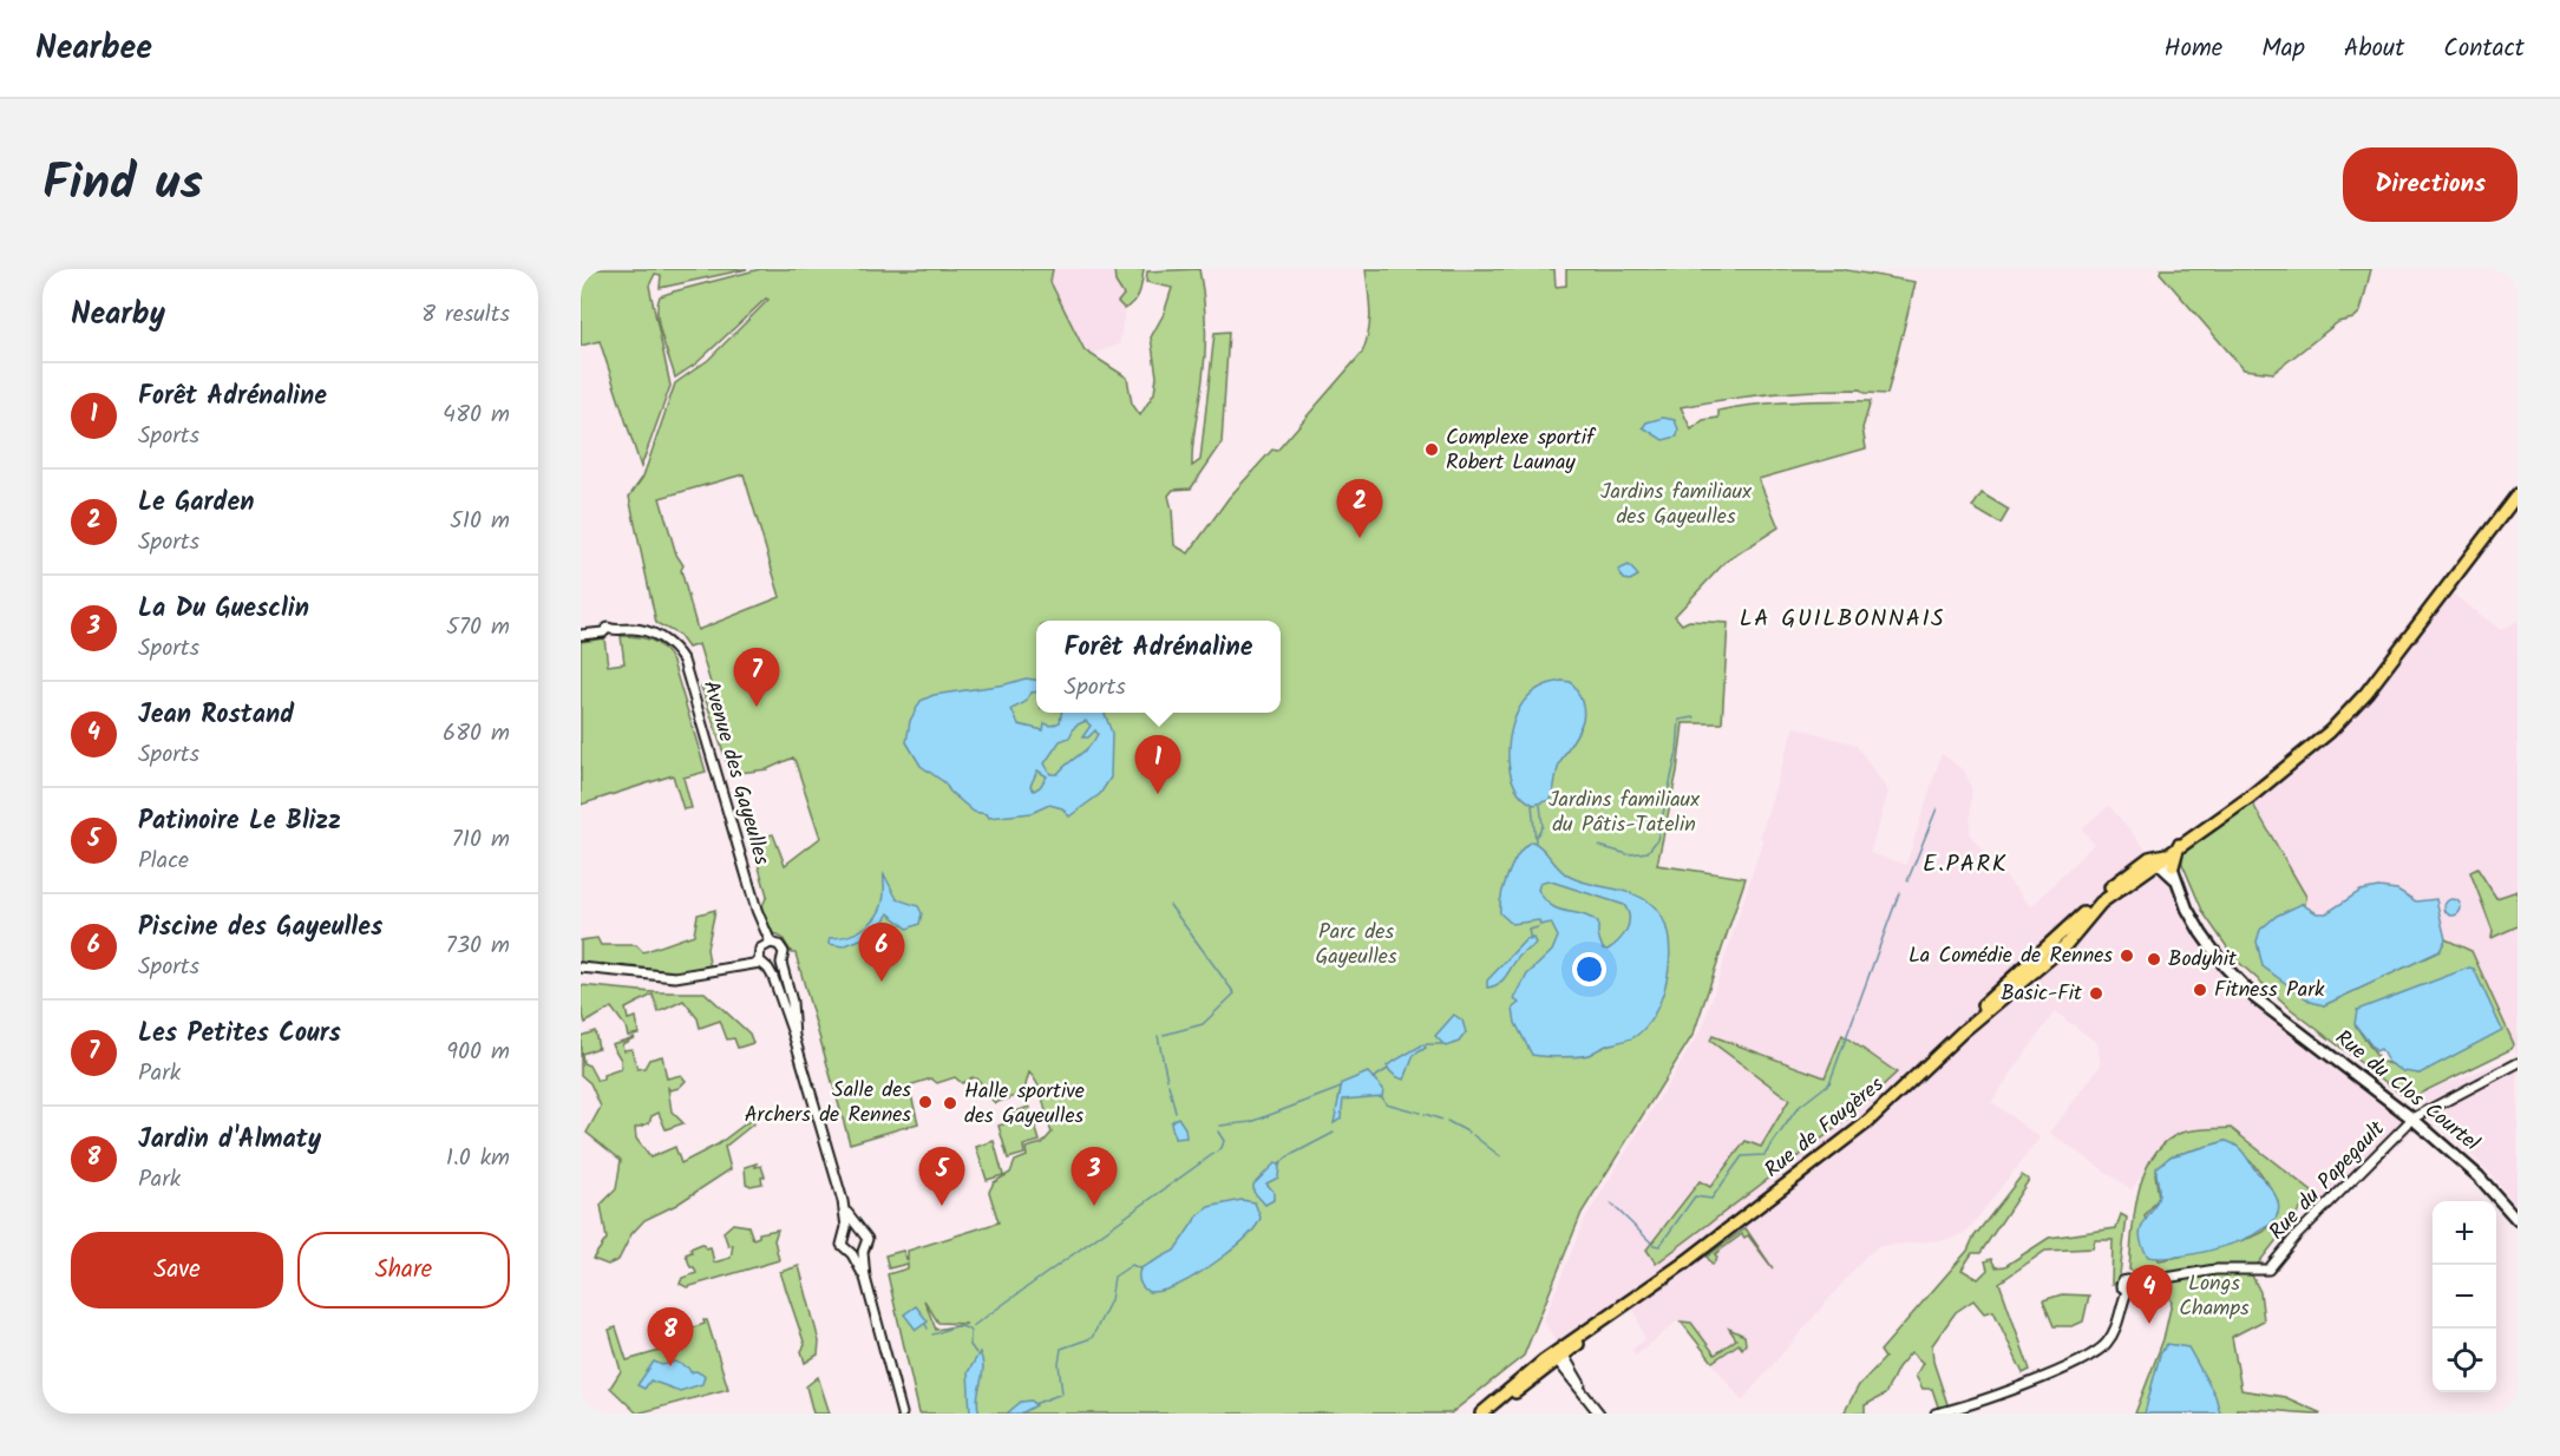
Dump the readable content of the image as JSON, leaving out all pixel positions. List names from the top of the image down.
{
  "streets": {
    "main road": ["Rue du Clos Courtel", "Rue de Fougères"],
    "street": ["Avenue des Gayeulles", "Rue du Papegault"]
  },
  "crossings": [
    ["Rue du Clos Courtel", "Rue de Fougères"],
    ["Rue du Clos Courtel", "Rue du Papegault"]
  ],
  "districts": ["LA GUILBONNAIS", "E.PARK"],
  "parks": [
    "Jardins familiaux des Gayeulles",
    "Jardins familiaux du Pâtis-Tatelin",
    "Parc des Gayeulles",
    "Longs Champs"
  ],
  "places": [
    "Complexe sportif Robert Launay",
    "La Comédie de Rennes",
    "Bodyhit",
    "Fitness Park",
    "Basic-Fit",
    "Salle des Archers de Rennes",
    "Halle sportive des Gayeulles"
  ],
  "page": {
    "header": "Nearbee",
    "nav": [
      "Home",
      "Map",
      "About",
      "Contact"
    ],
    "title": "Find us",
    "buttons": [
      "Directions",
      ["Save", "Share"]
    ],
    "heading": ["Nearby", "8 results"],
    "list": [
      {
        "mark": "1",
        "name": "Forêt Adrénaline",
        "note": "Sports",
        "value": "480 m"
      },
      {
        "mark": "2",
        "name": "Le Garden",
        "note": "Sports",
        "value": "510 m"
      },
      {
        "mark": "3",
        "name": "La Du Guesclin",
        "note": "Sports",
        "value": "570 m"
      },
      {
        "mark": "4",
        "name": "Jean Rostand",
        "note": "Sports",
        "value": "680 m"
      },
      {
        "mark": "5",
        "name": "Patinoire Le Blizz",
        "note": "Place",
        "value": "710 m"
      },
      {
        "mark": "6",
        "name": "Piscine des Gayeulles",
        "note": "Sports",
        "value": "730 m"
      },
      {
        "mark": "7",
        "name": "Les Petites Cours",
        "note": "Park",
        "value": "900 m"
      },
      {
        "mark": "8",
        "name": "Jardin d'Almaty",
        "note": "Park",
        "value": "1.0 km"
      }
    ],
    "pins": [
      "2",
      "7",
      "1",
      "6",
      "3",
      "5",
      "4",
      "8"
    ],
    "popup": ["Forêt Adrénaline", "Sports"],
    "map_buttons": ["+", "−"]
  }
}
